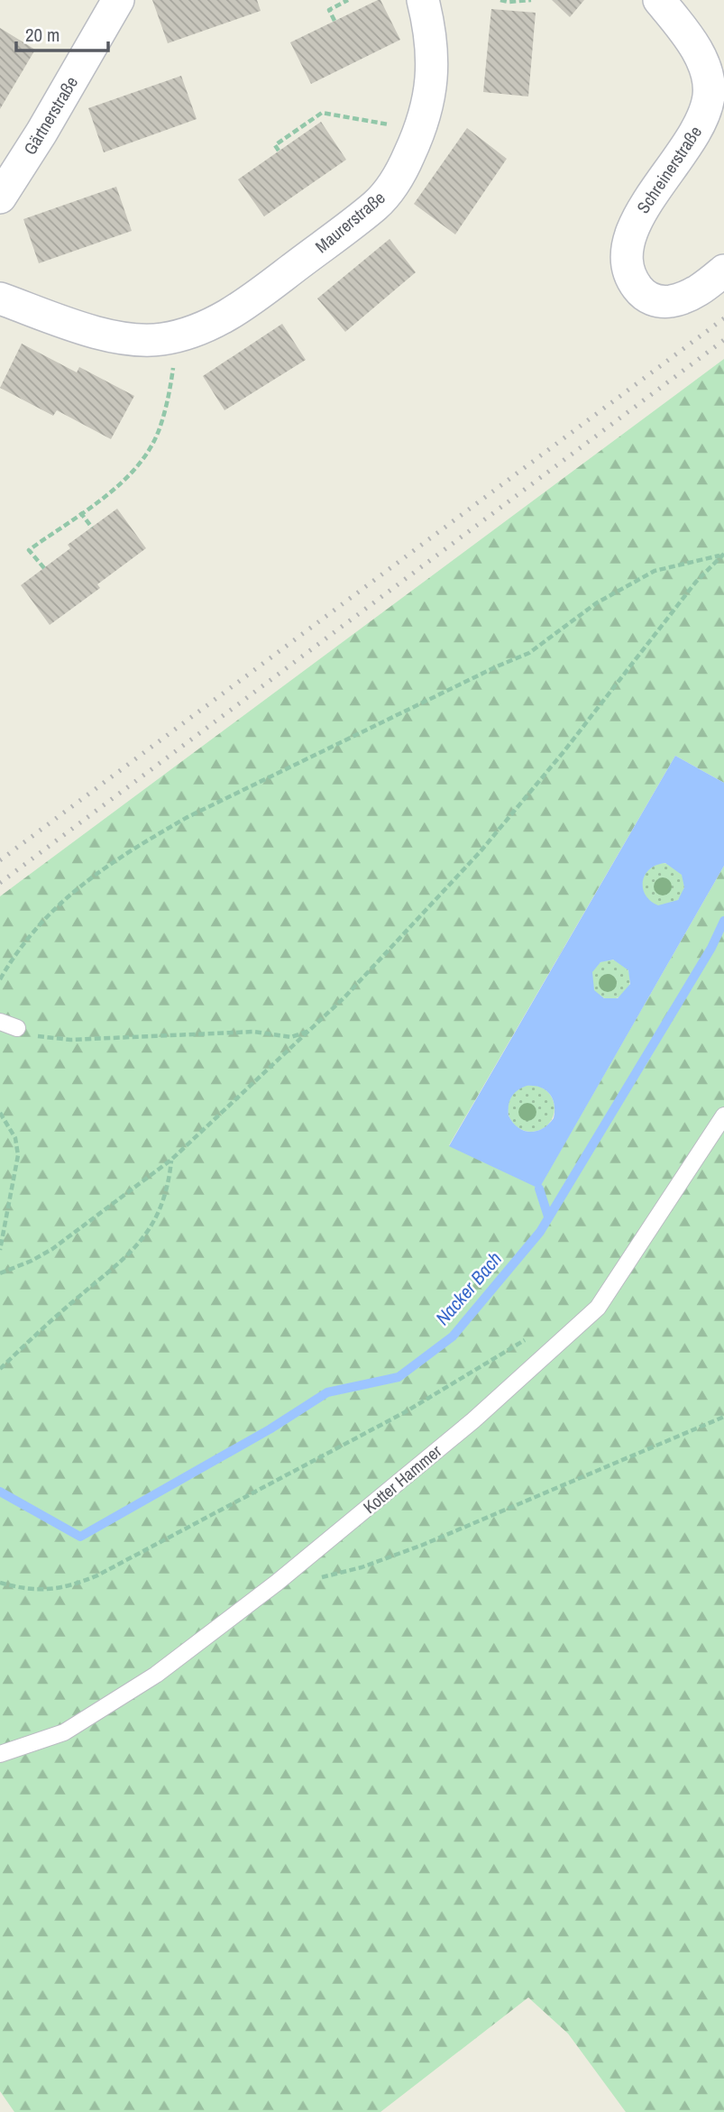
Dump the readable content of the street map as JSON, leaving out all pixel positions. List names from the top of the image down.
{
  "streets": {
    "street": ["Gärtnerstraße", "Schreinerstraße", "Maurerstraße"],
    "lane": ["Kotter Hammer"]
  },
  "water": ["Nacker Bach"],
  "scale_bar": "20 m"
}
